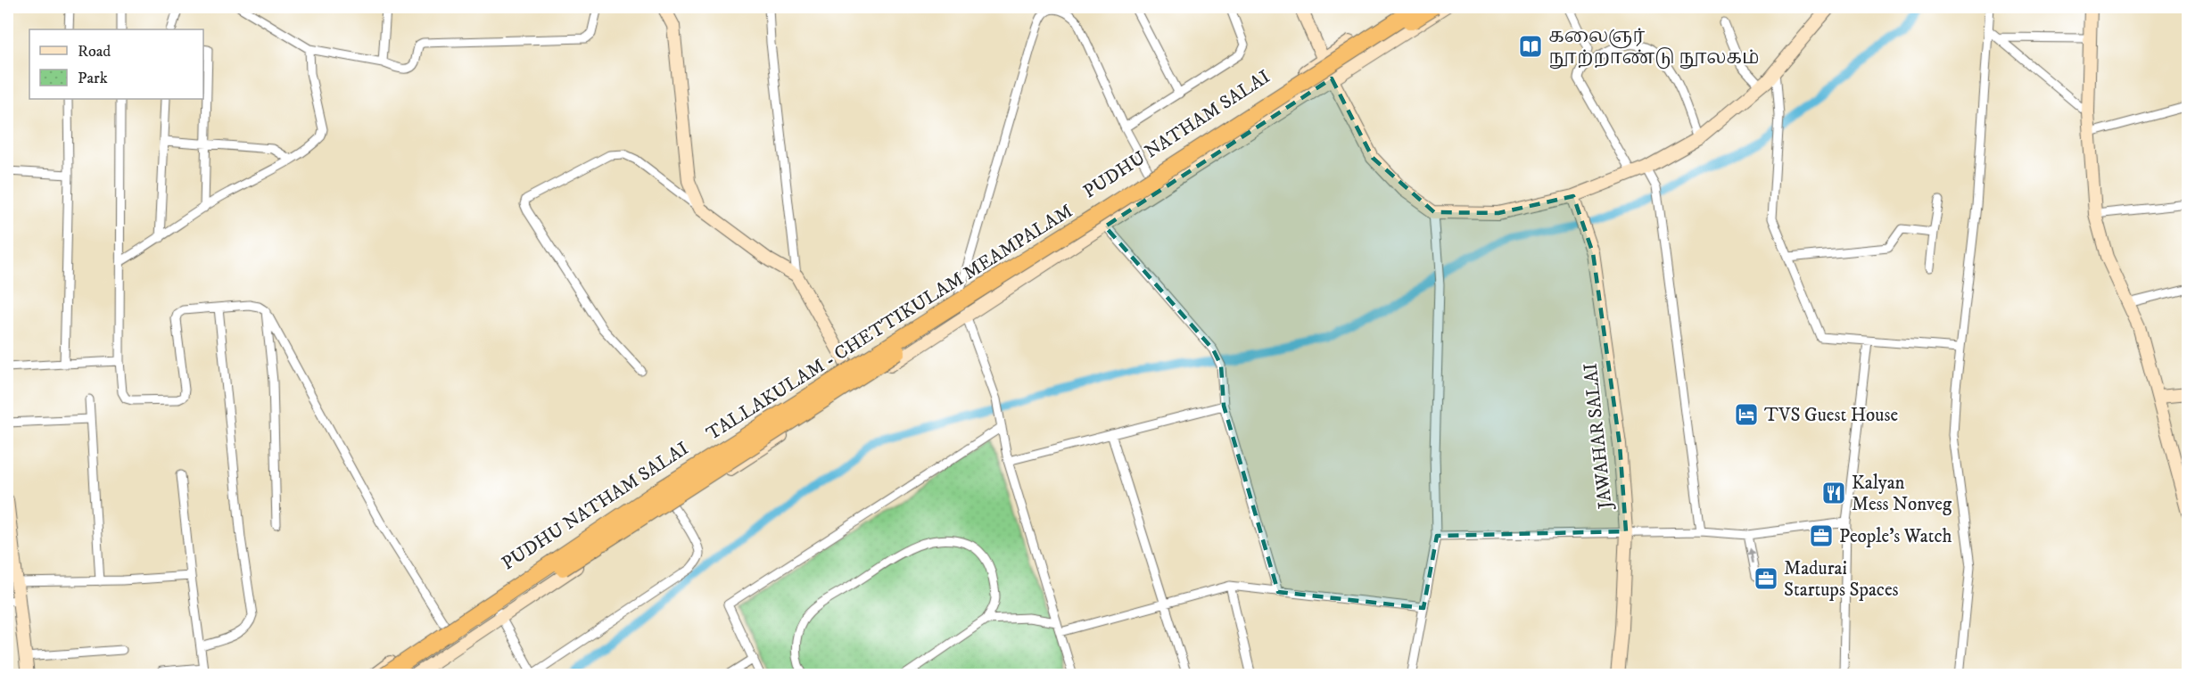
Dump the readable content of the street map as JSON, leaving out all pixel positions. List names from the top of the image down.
{
  "streets": {
    "highway": ["TALLAKULAM - CHETTIKULAM MEAMPALAM"],
    "main road": ["PUDHU NATHAM SALAI", "JAWAHAR SALAI"]
  },
  "places": {
    "library": ["கலைஞர் நூற்றாண்டு நூலகம்"],
    "hotel": ["TVS Guest House"],
    "restaurant": ["Kalyan Mess Nonveg"],
    "office": ["People's Watch", "Madurai Startups Spaces"]
  },
  "legend": ["Road", "Park"]
}
